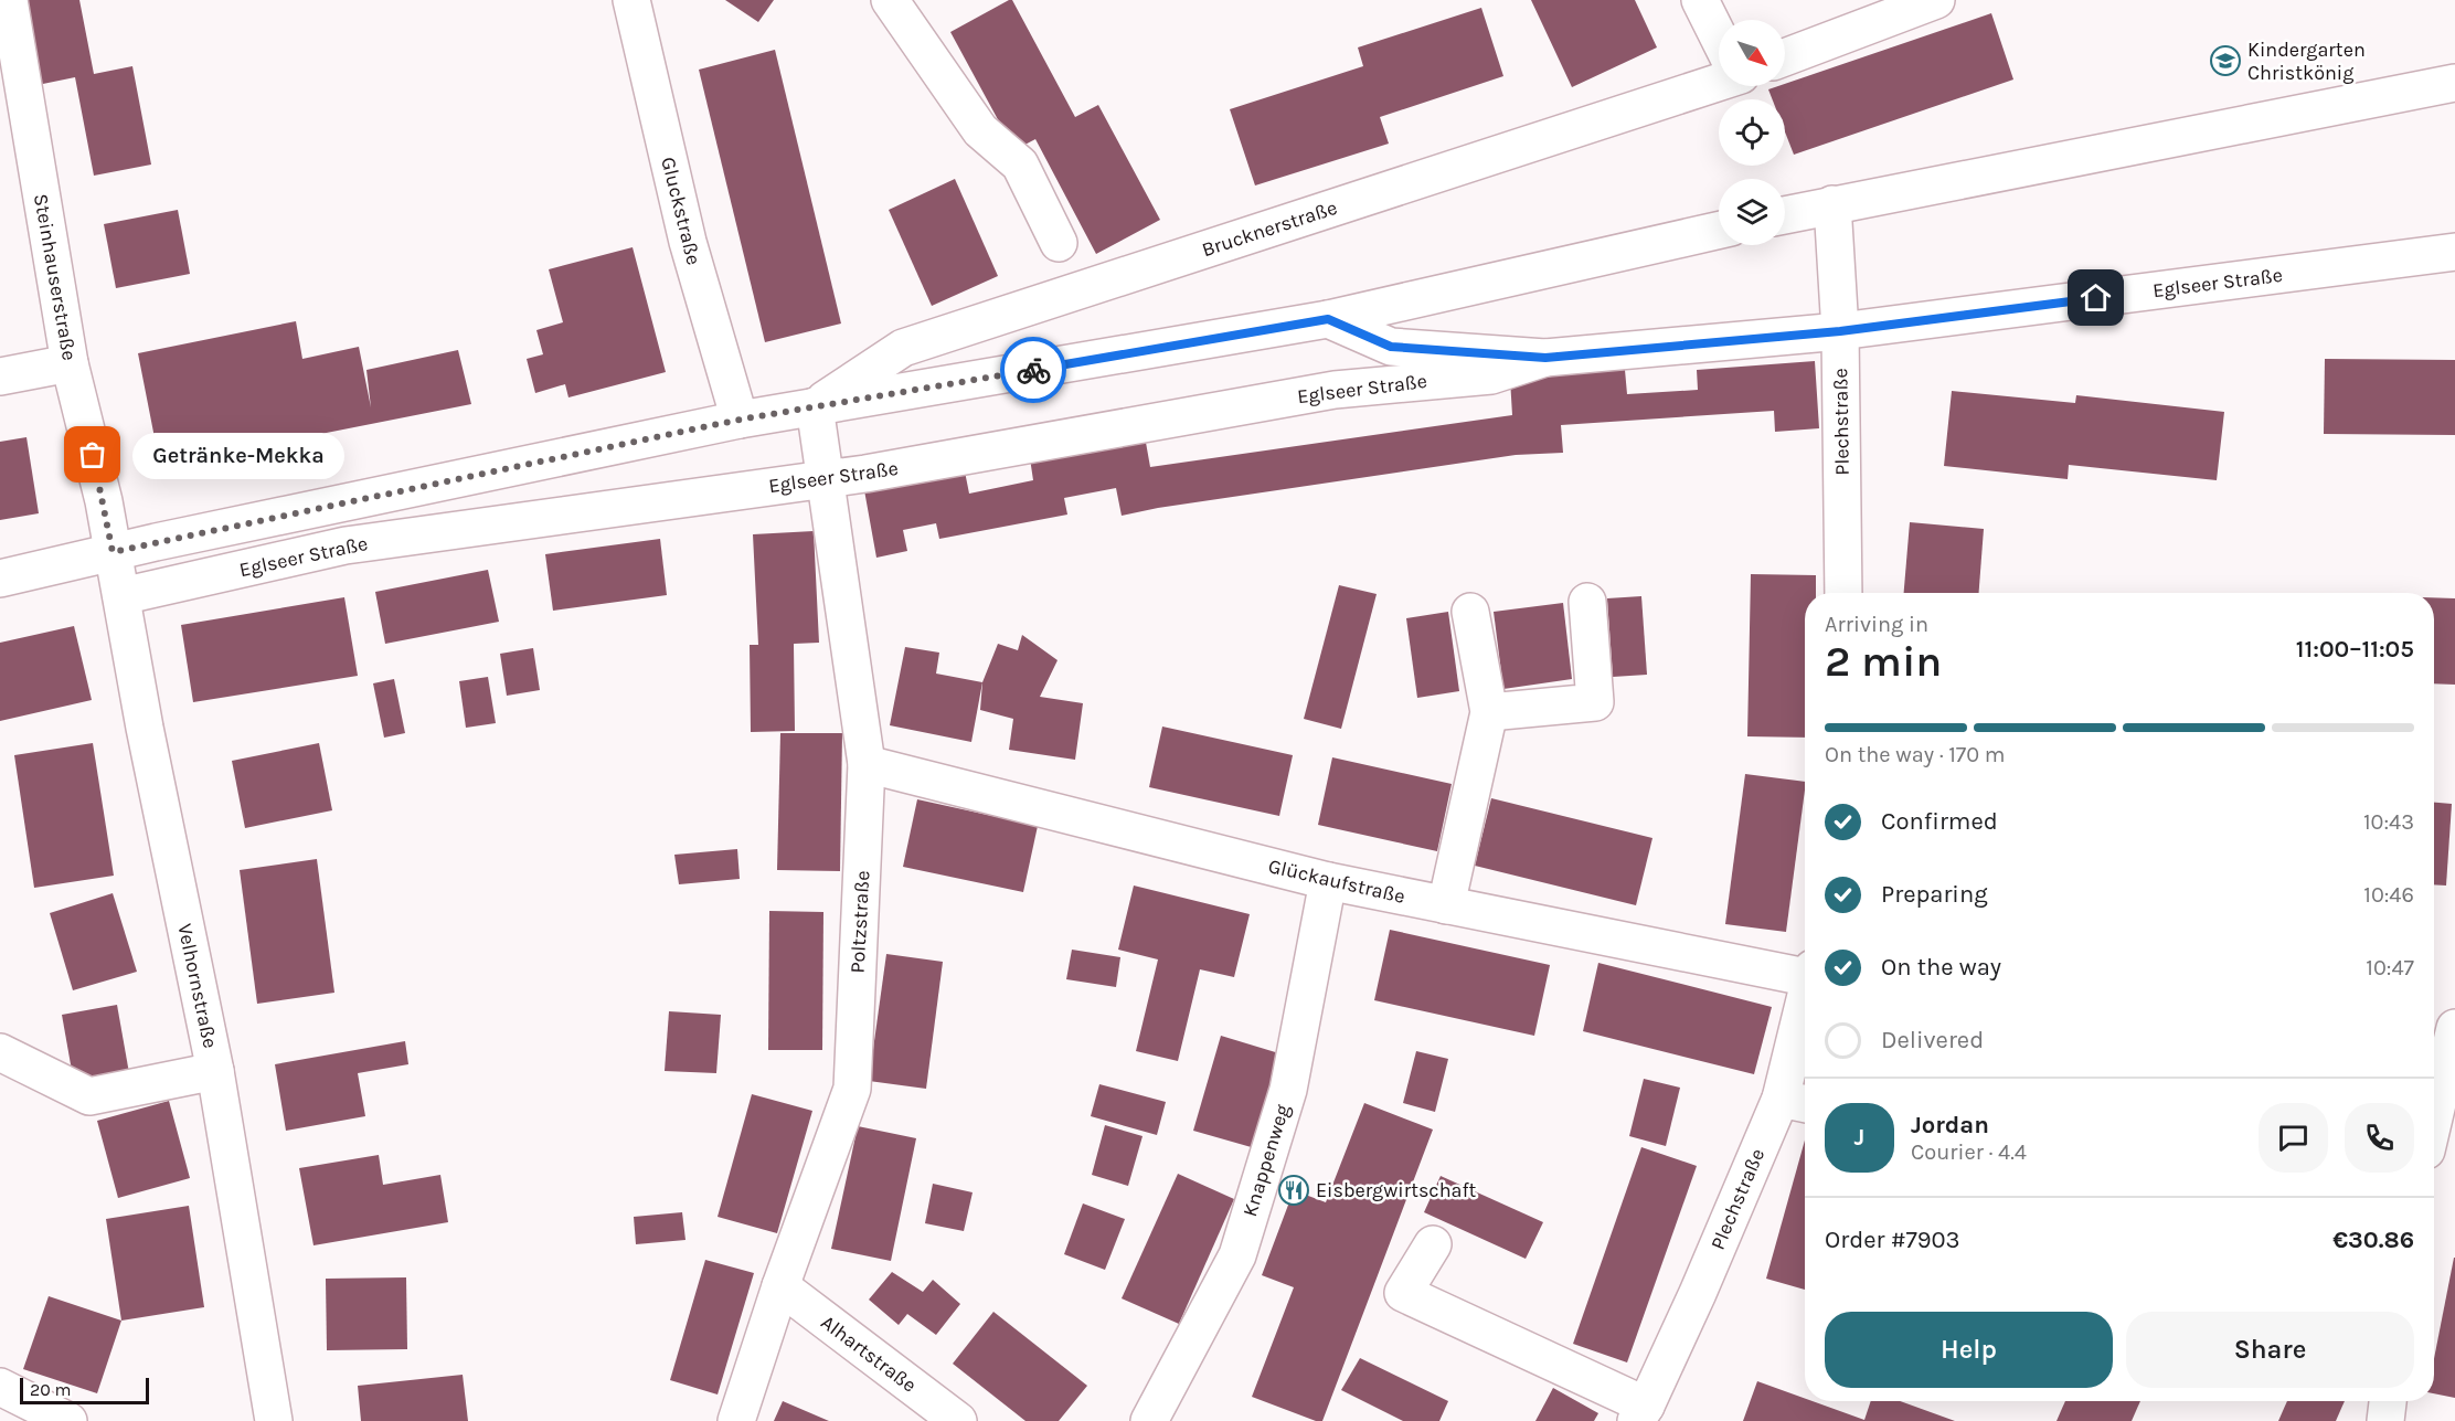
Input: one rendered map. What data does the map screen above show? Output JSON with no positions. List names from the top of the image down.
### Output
{
  "streets": {
    "street": [
      "Gluckstraße",
      "Brucknerstraße",
      "Steinhauserstraße",
      "Eglseer Straße",
      "Plechstraße",
      "Glückaufstraße",
      "Poltzstraße",
      "Velhornstraße",
      "Knappenweg",
      "Alhartstraße"
    ]
  },
  "crossings": [
    ["Brucknerstraße", "Poltzstraße"],
    ["Steinhauserstraße", "Velhornstraße"],
    ["Eglseer Straße", "Plechstraße"],
    ["Eglseer Straße", "Poltzstraße"],
    ["Eglseer Straße", "Velhornstraße"],
    ["Glückaufstraße", "Poltzstraße"],
    ["Glückaufstraße", "Knappenweg"],
    ["Poltzstraße", "Alhartstraße"]
  ],
  "places": {
    "school or university": ["Kindergarten Christkönig"],
    "other": ["Getränke-Mekka"],
    "restaurant": ["Eisbergwirtschaft"]
  },
  "scale_bar": "20 m",
  "north": "bottom right",
  "page": {
    "bubble": "Getränke-Mekka",
    "heading": ["2 min", "Arriving in", "11:00–11:05"],
    "panel": [
      "Jordan",
      "Courier · 4.4",
      "Order #7903",
      "€30.86"
    ],
    "bar": "On the way · 170 m",
    "list": [
      ["Confirmed", "10:43"],
      ["Preparing", "10:46"],
      ["On the way", "10:47"],
      "Delivered"
    ],
    "round": "J",
    "buttons": ["Help", "Share"],
    "scale": "20 m"
  }
}
